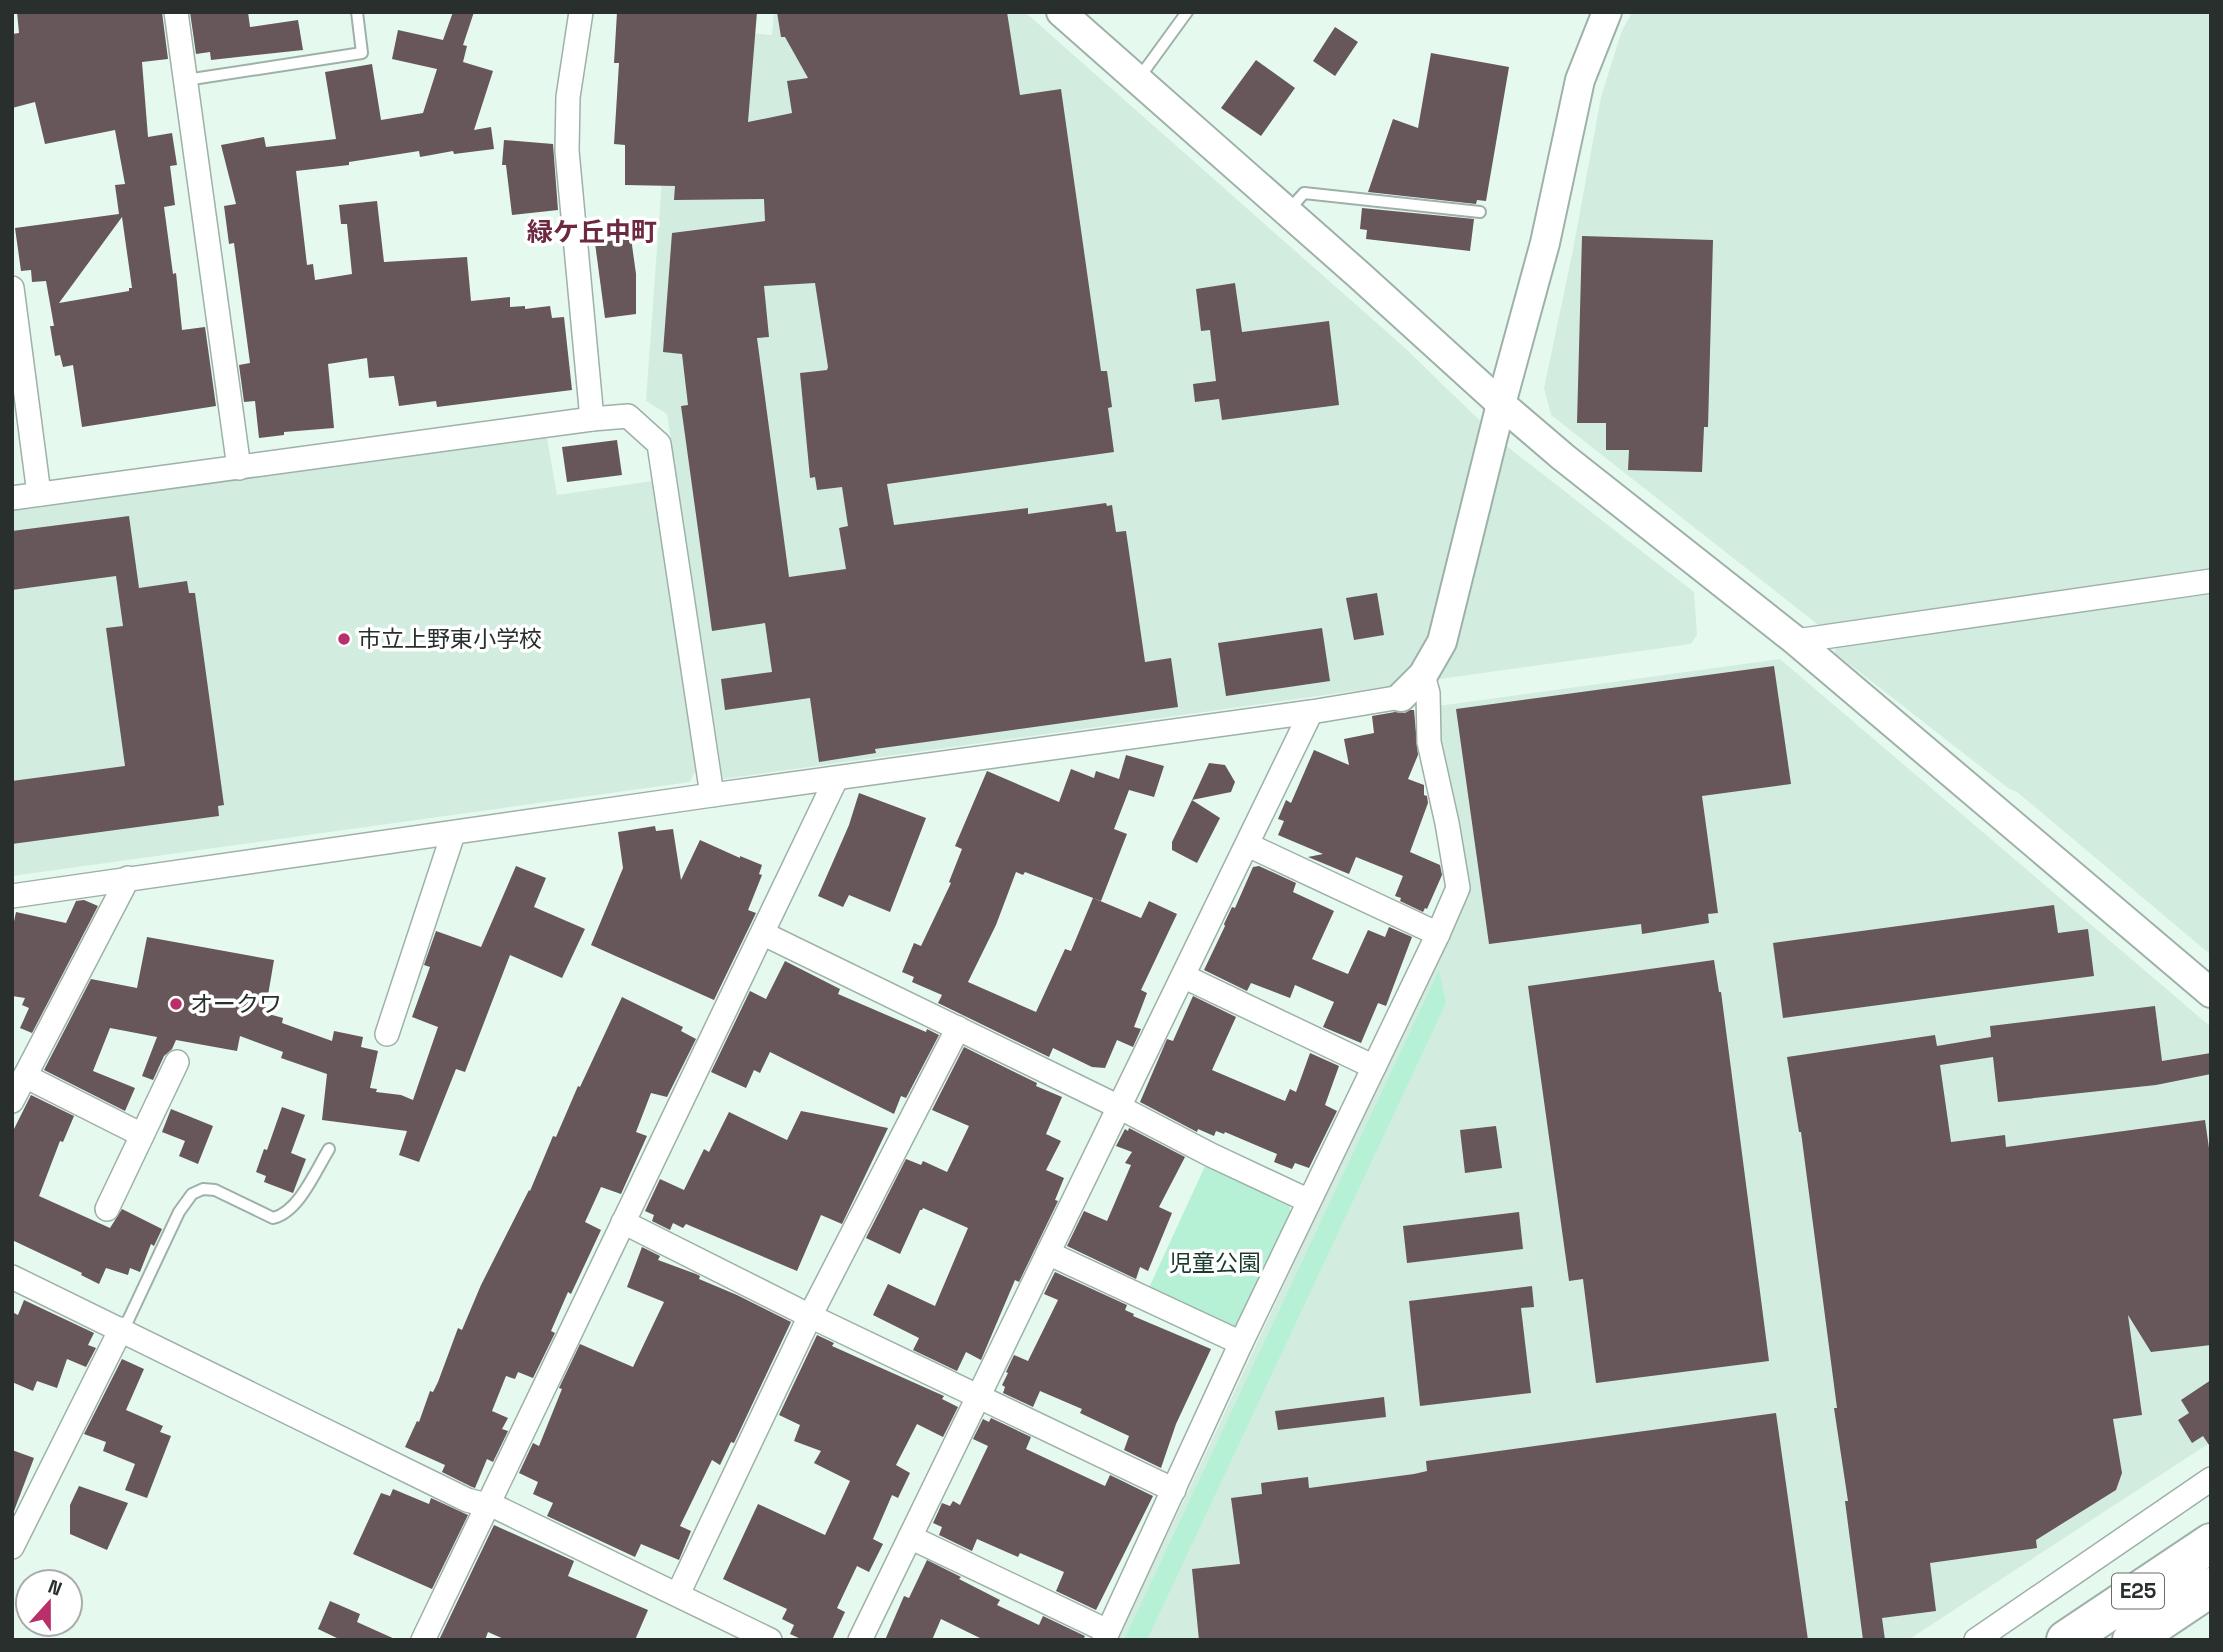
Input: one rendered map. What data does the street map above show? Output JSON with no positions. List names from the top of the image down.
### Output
{
  "streets": {
    "highway": ["E25"]
  },
  "districts": ["緑ケ丘中町"],
  "parks": ["児童公園"],
  "places": ["市立上野東小学校", "オークワ"],
  "north": "top"
}
